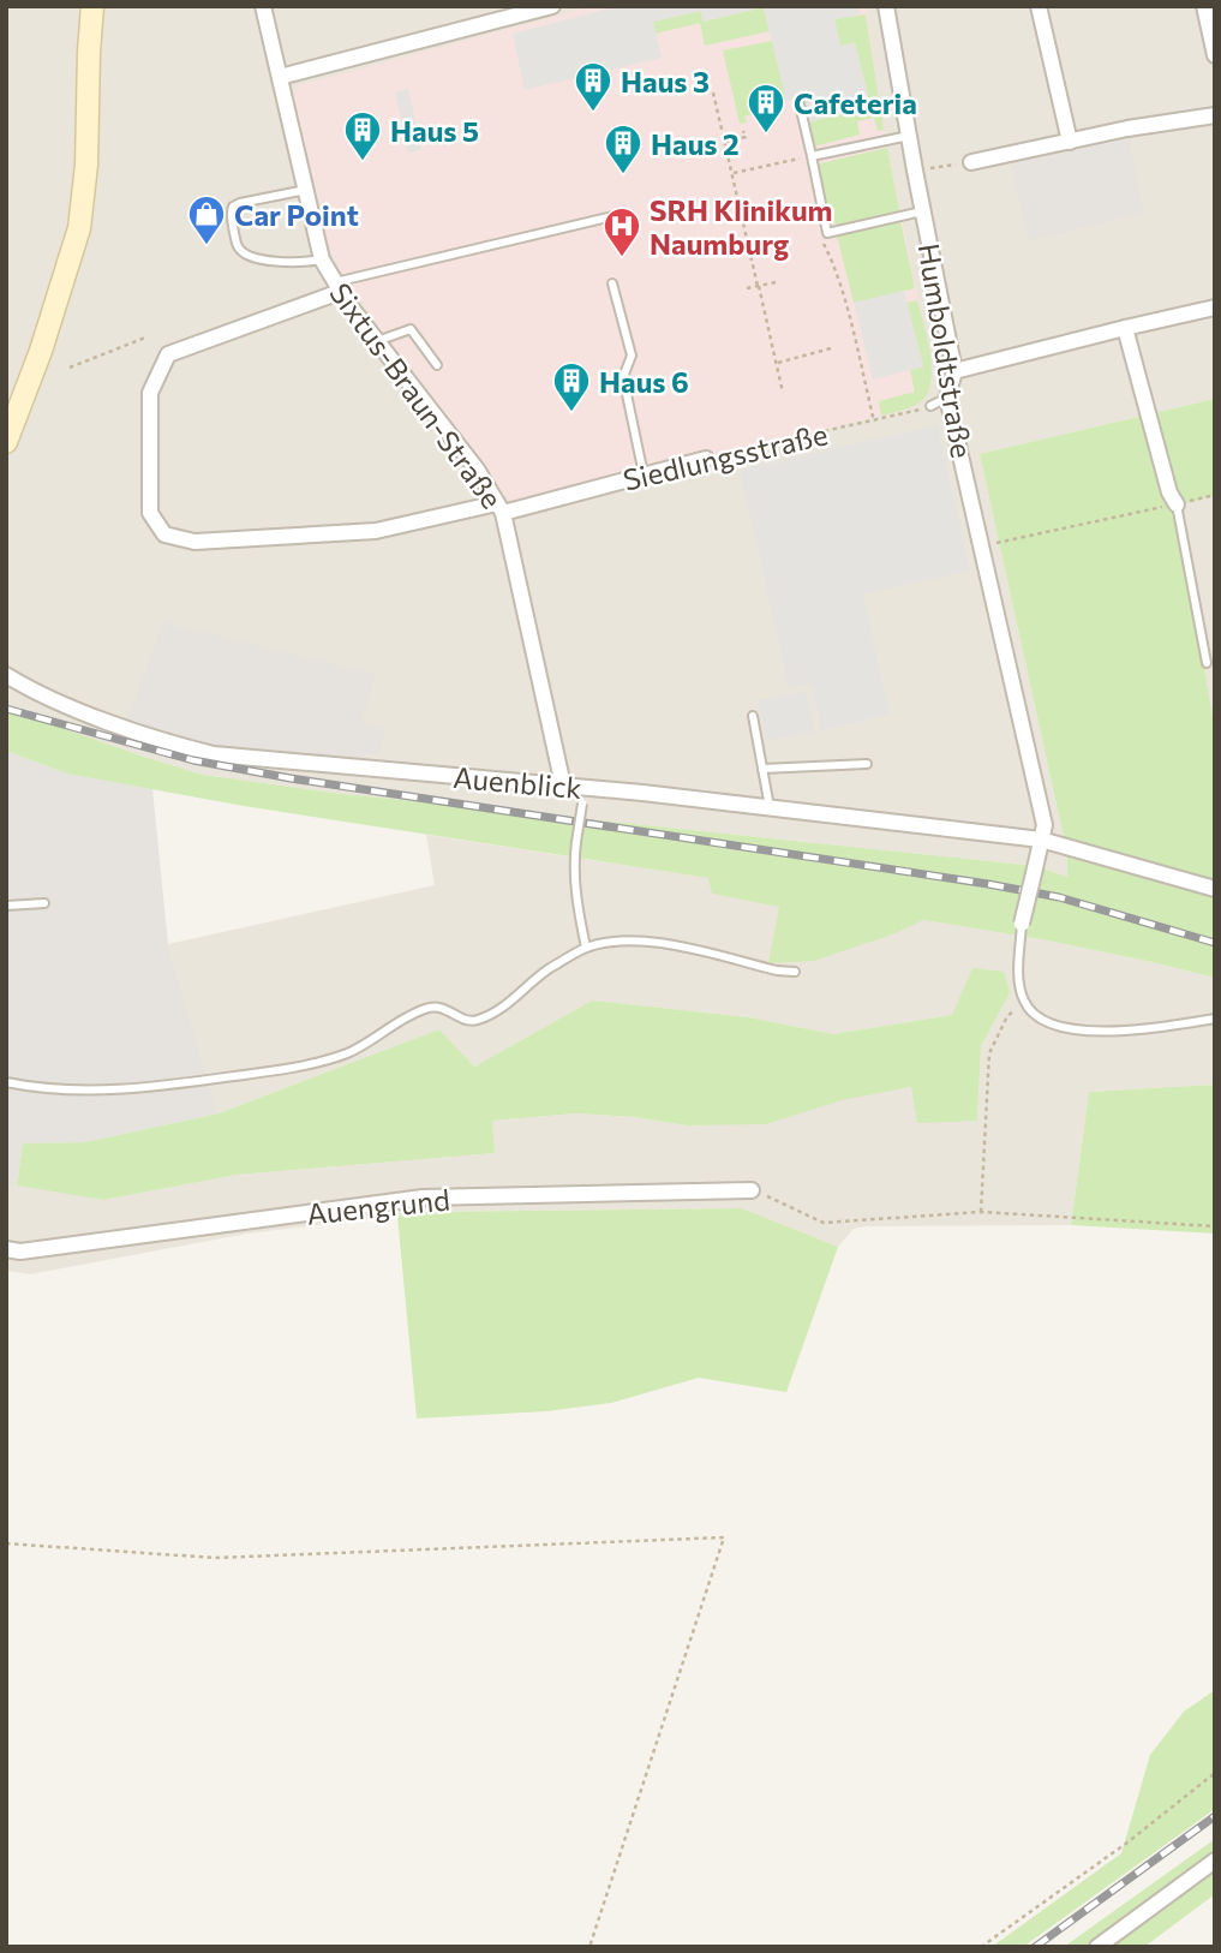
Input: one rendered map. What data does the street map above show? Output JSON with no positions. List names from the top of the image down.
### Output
{
  "streets": {
    "street": [
      "Humboldtstraße",
      "Sixtus-Braun-Straße",
      "Siedlungsstraße",
      "Auenblick",
      "Auengrund"
    ]
  },
  "crossings": [
    ["Humboldtstraße", "Auenblick"],
    ["Sixtus-Braun-Straße", "Siedlungsstraße"],
    ["Sixtus-Braun-Straße", "Auenblick"]
  ],
  "places": {
    "building": [
      "Haus 3",
      "Cafeteria",
      "Haus 5",
      "Haus 2",
      "Haus 6"
    ],
    "shop": ["Car Point"],
    "hospital": ["SRH Klinikum Naumburg"]
  }
}
